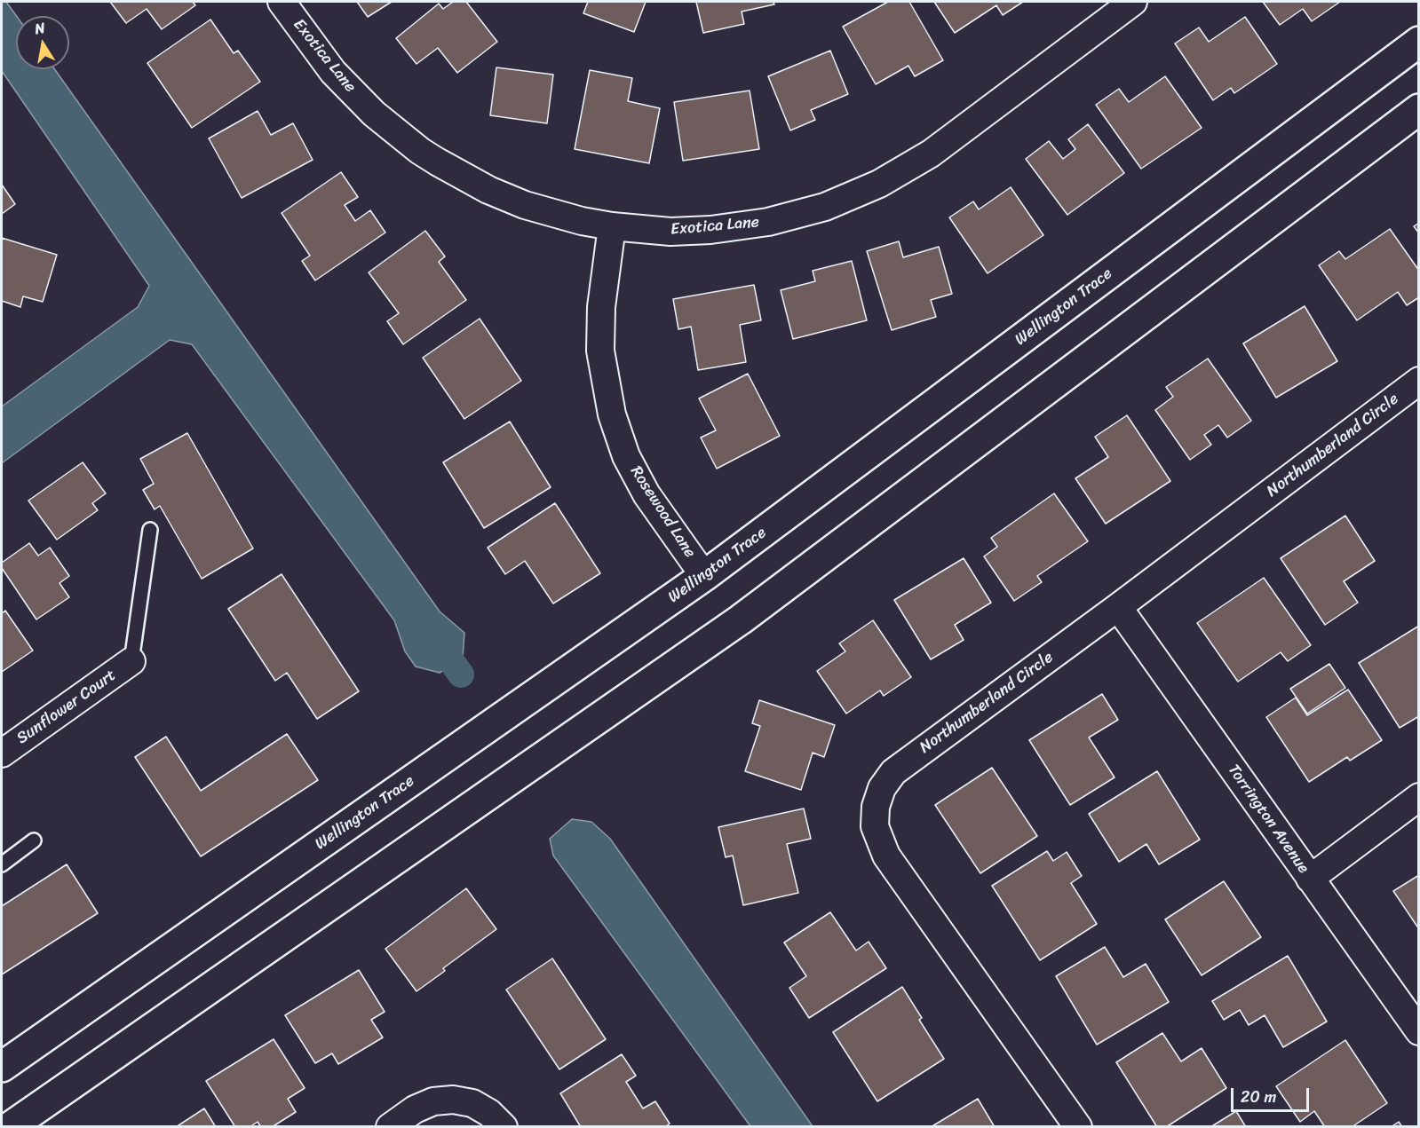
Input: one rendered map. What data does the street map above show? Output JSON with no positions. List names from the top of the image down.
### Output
{
  "streets": {
    "street": [
      "Exotica Lane",
      "Wellington Trace",
      "Northumberland Circle",
      "Rosewood Lane",
      "Sunflower Court",
      "Torrington Avenue"
    ]
  },
  "crossings": [
    ["Exotica Lane", "Rosewood Lane"],
    ["Wellington Trace", "Rosewood Lane"],
    ["Northumberland Circle", "Torrington Avenue"]
  ],
  "scale_bar": "20 m",
  "north": "top"
}
